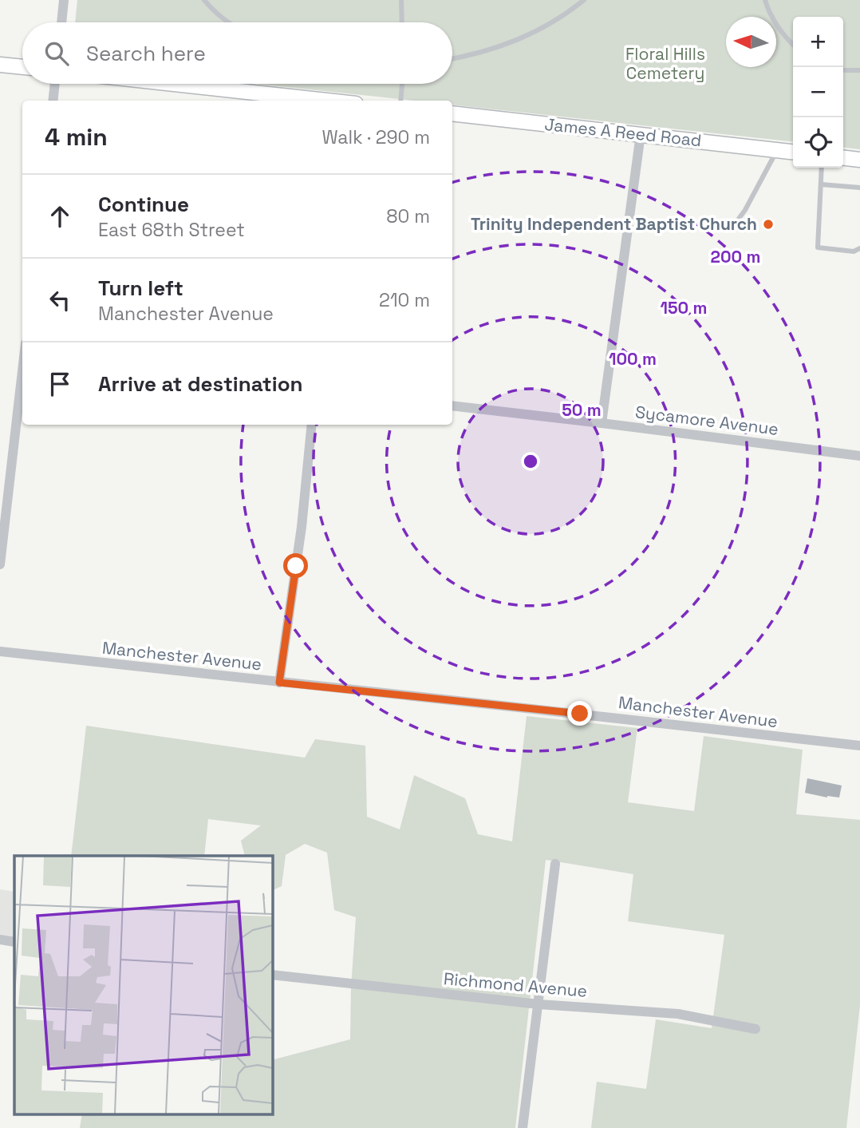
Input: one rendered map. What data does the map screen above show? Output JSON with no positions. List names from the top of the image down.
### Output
{
  "streets": {
    "street": [
      "James A Reed Road",
      "Sycamore Avenue",
      "Manchester Avenue",
      "Richmond Avenue"
    ]
  },
  "parks": ["Floral Hills Cemetery"],
  "places": ["Trinity Independent Baptist Church"],
  "north": "left",
  "page": {
    "map_buttons": ["+", "−"],
    "search": "Search here",
    "heading": ["4 min", "Walk · 290 m"],
    "list": [
      ["Continue", "East 68th Street", "80 m"],
      ["Turn left", "Manchester Avenue", "210 m"],
      "Arrive at destination"
    ]
  },
  "rings": [
    "200 m",
    "150 m",
    "100 m",
    "50 m"
  ]
}
